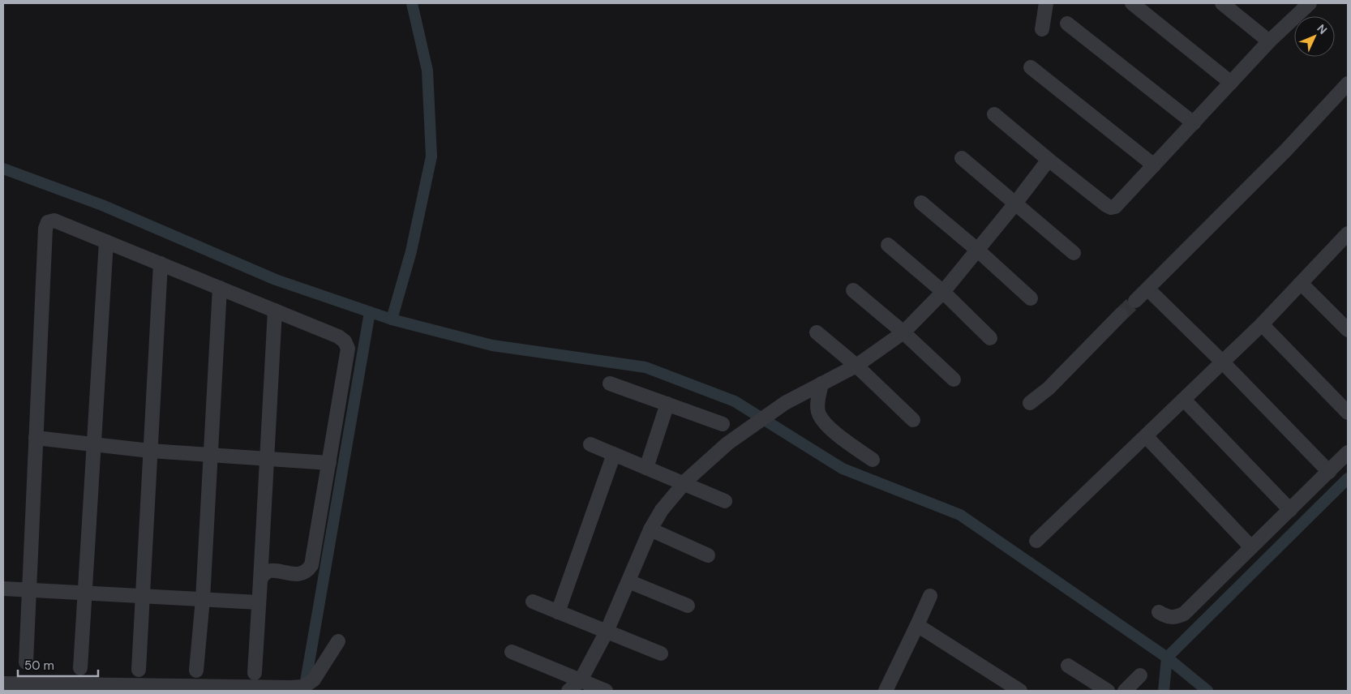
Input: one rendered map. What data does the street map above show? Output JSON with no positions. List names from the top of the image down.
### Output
{
  "scale_bar": "50 m",
  "north": "top right"
}
